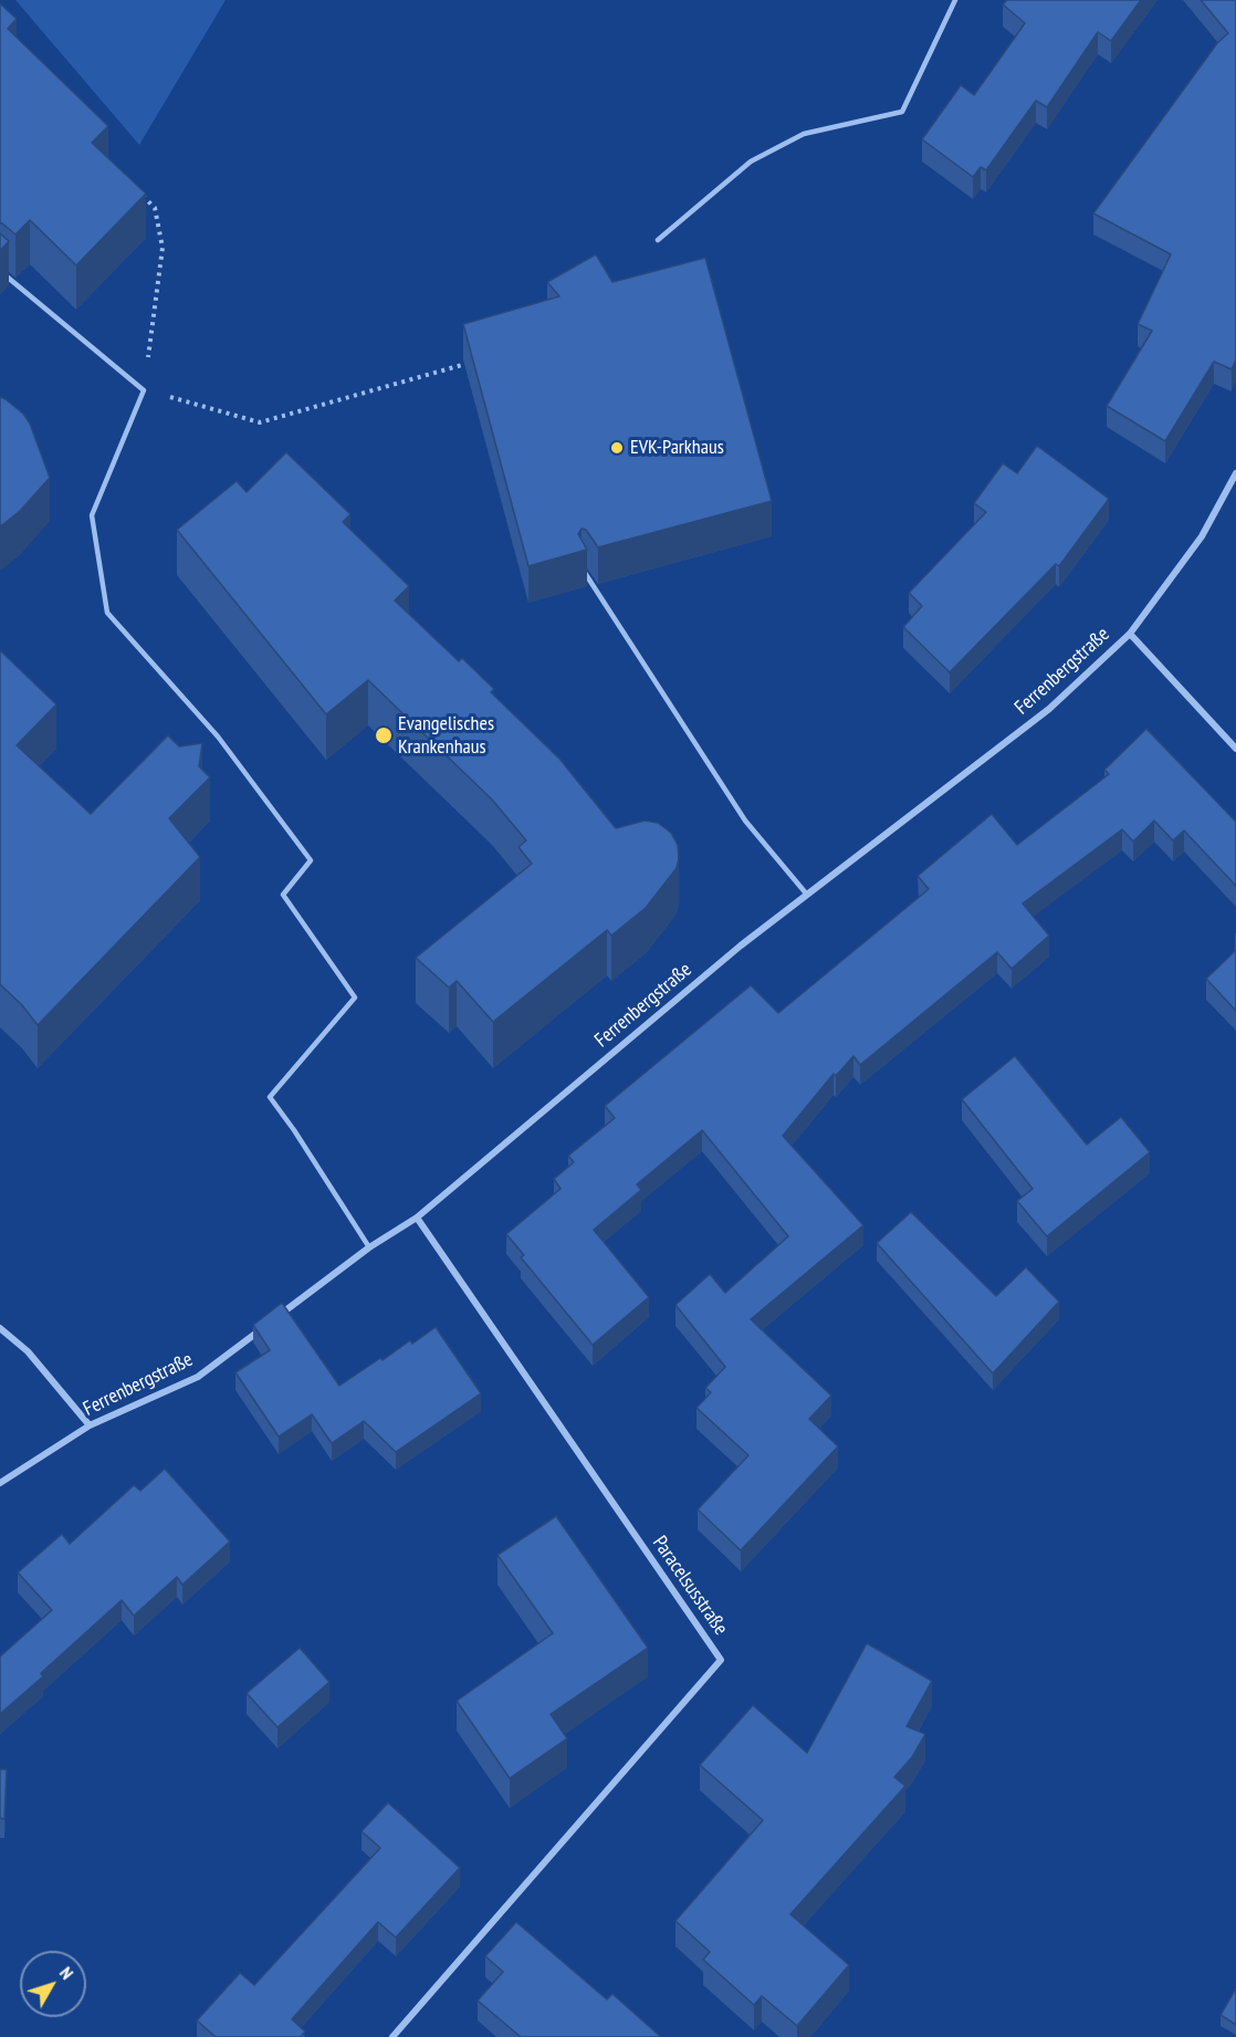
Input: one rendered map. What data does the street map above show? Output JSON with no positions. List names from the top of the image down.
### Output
{
  "streets": {
    "street": ["Ferrenbergstraße", "Paracelsusstraße"]
  },
  "crossings": [
    ["Ferrenbergstraße", "Paracelsusstraße"]
  ],
  "places": ["EVK-Parkhaus", "Evangelisches Krankenhaus"],
  "north": "top right"
}
